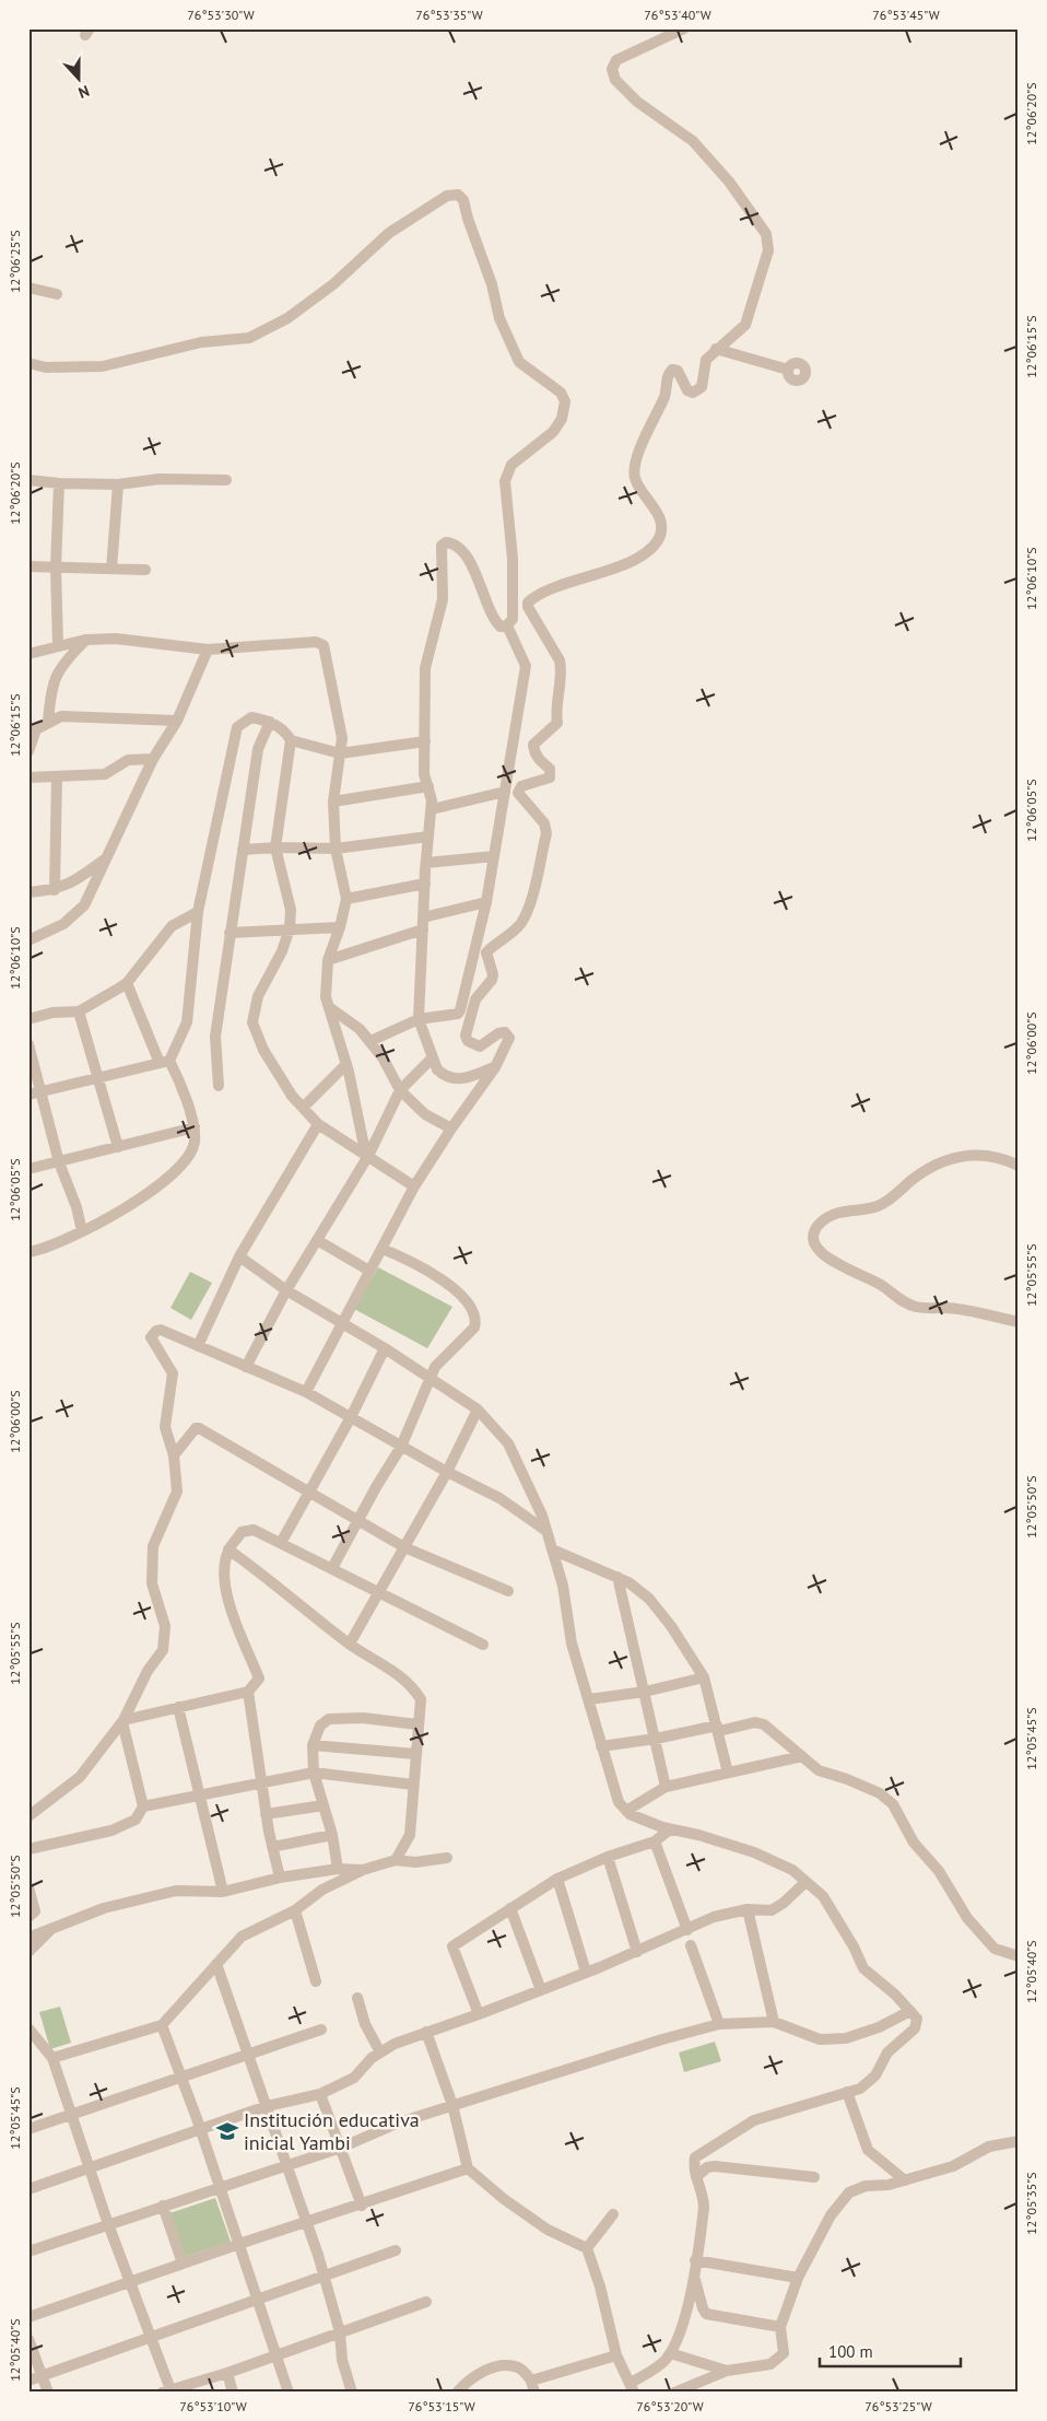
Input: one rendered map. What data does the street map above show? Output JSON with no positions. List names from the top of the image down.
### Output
{
  "places": {
    "school or university": ["Institución educativa inicial Yambi"]
  },
  "scale_bar": "100 m",
  "north": "bottom",
  "coordinates": [
    "76°53'30\"W",
    "76°53'35\"W",
    "76°53'40\"W",
    "76°53'45\"W",
    "12°06'20\"S",
    "12°06'25\"S",
    "12°06'15\"S",
    "12°06'10\"S",
    "12°06'05\"S",
    "12°06'00\"S",
    "12°05'55\"S",
    "12°05'50\"S",
    "12°05'45\"S",
    "12°05'40\"S",
    "12°05'35\"S",
    "76°53'10\"W",
    "76°53'15\"W",
    "76°53'20\"W",
    "76°53'25\"W"
  ]
}
